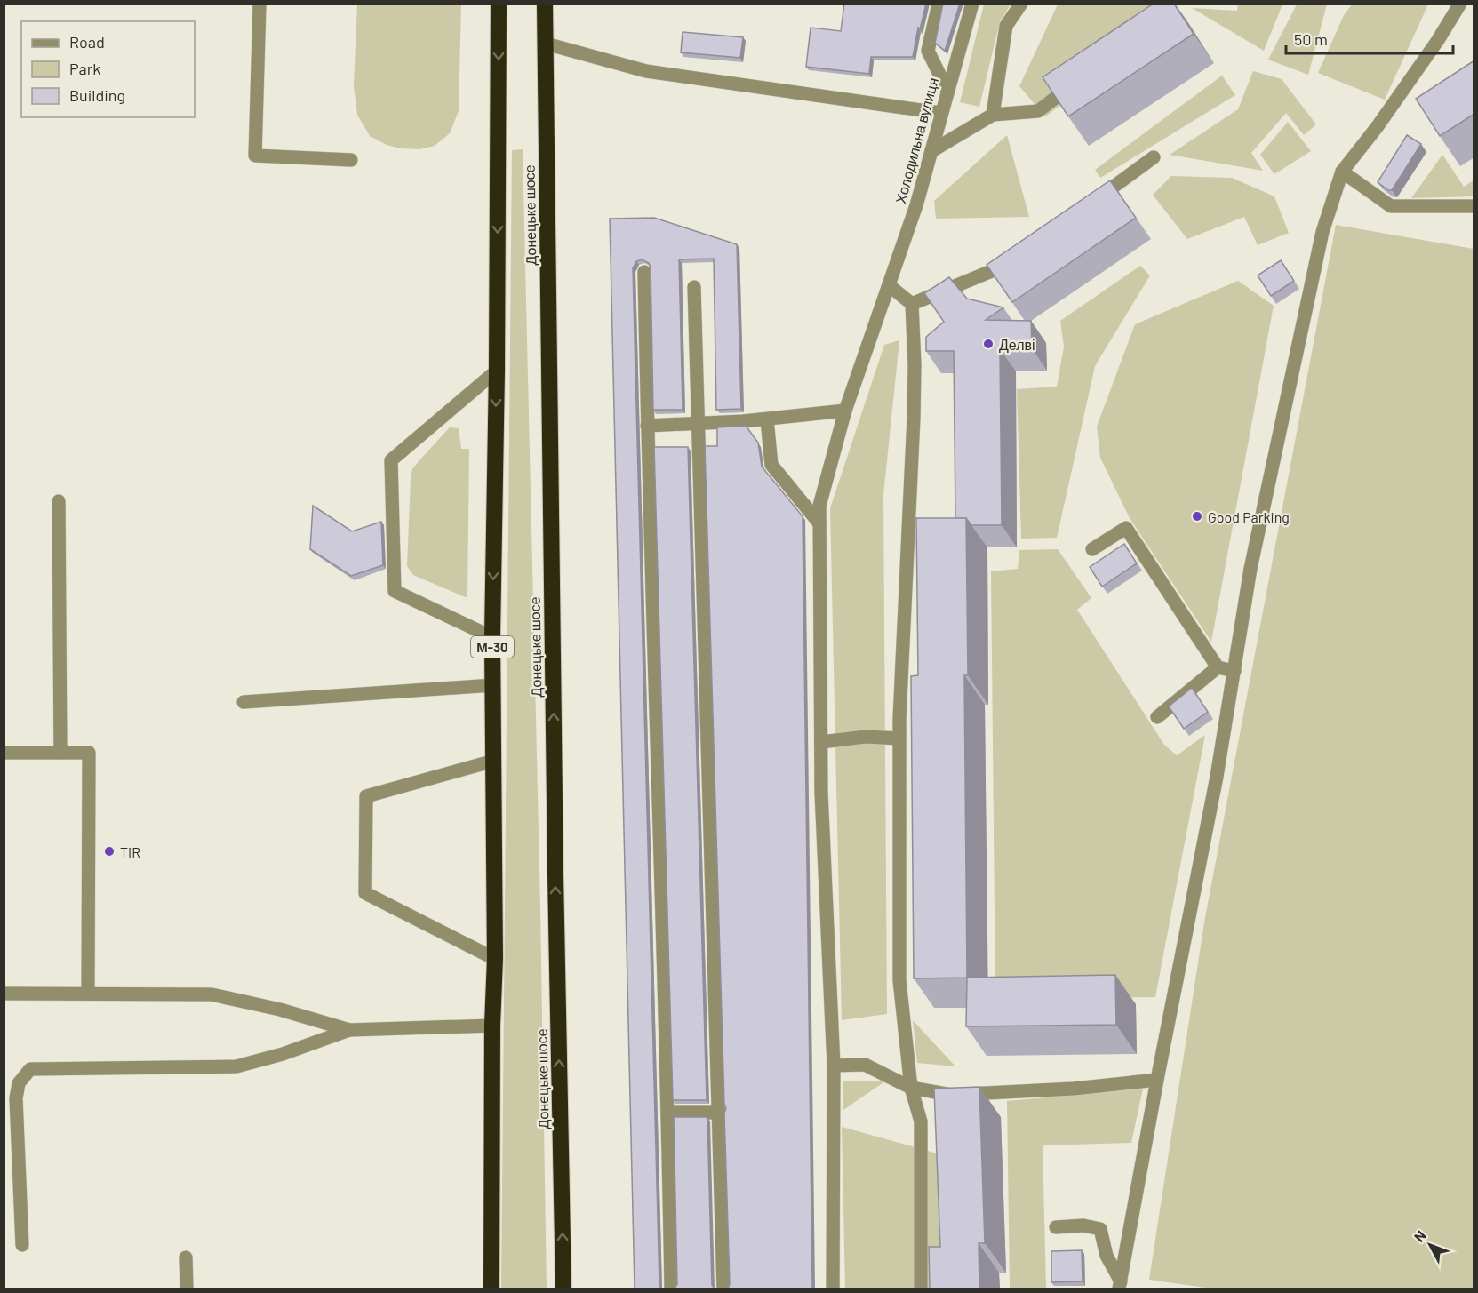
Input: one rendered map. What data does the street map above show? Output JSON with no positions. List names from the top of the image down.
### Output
{
  "streets": {
    "highway": ["Донецьке шосе", "М-30"],
    "street": ["Холодильна вулиця"]
  },
  "places": ["Делві", "Good Parking", "TIR"],
  "legend": ["Road", "Park", "Building"],
  "scale_bar": "50 m",
  "north": "top left"
}
